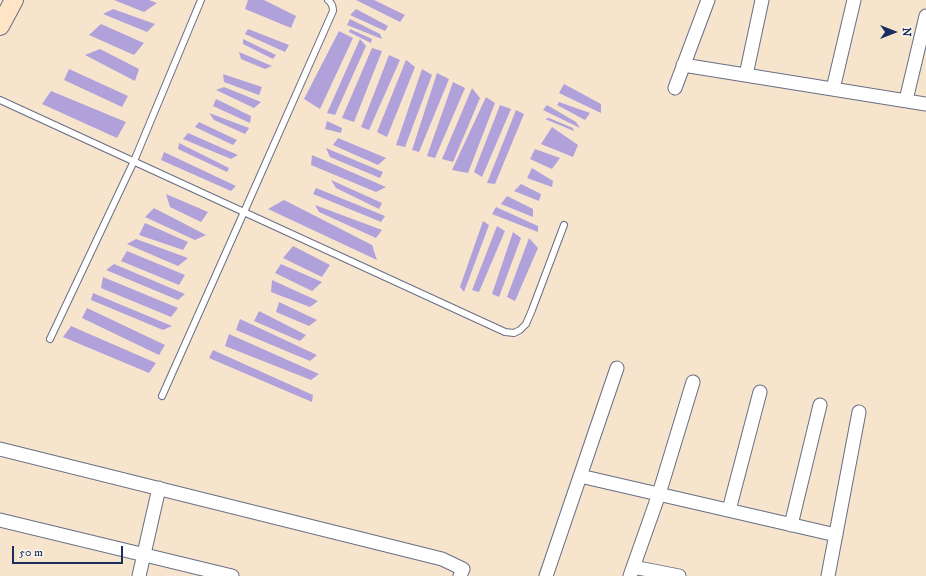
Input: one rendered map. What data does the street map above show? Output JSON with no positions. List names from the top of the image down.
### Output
{
  "scale_bar": "50 m",
  "north": "right"
}
